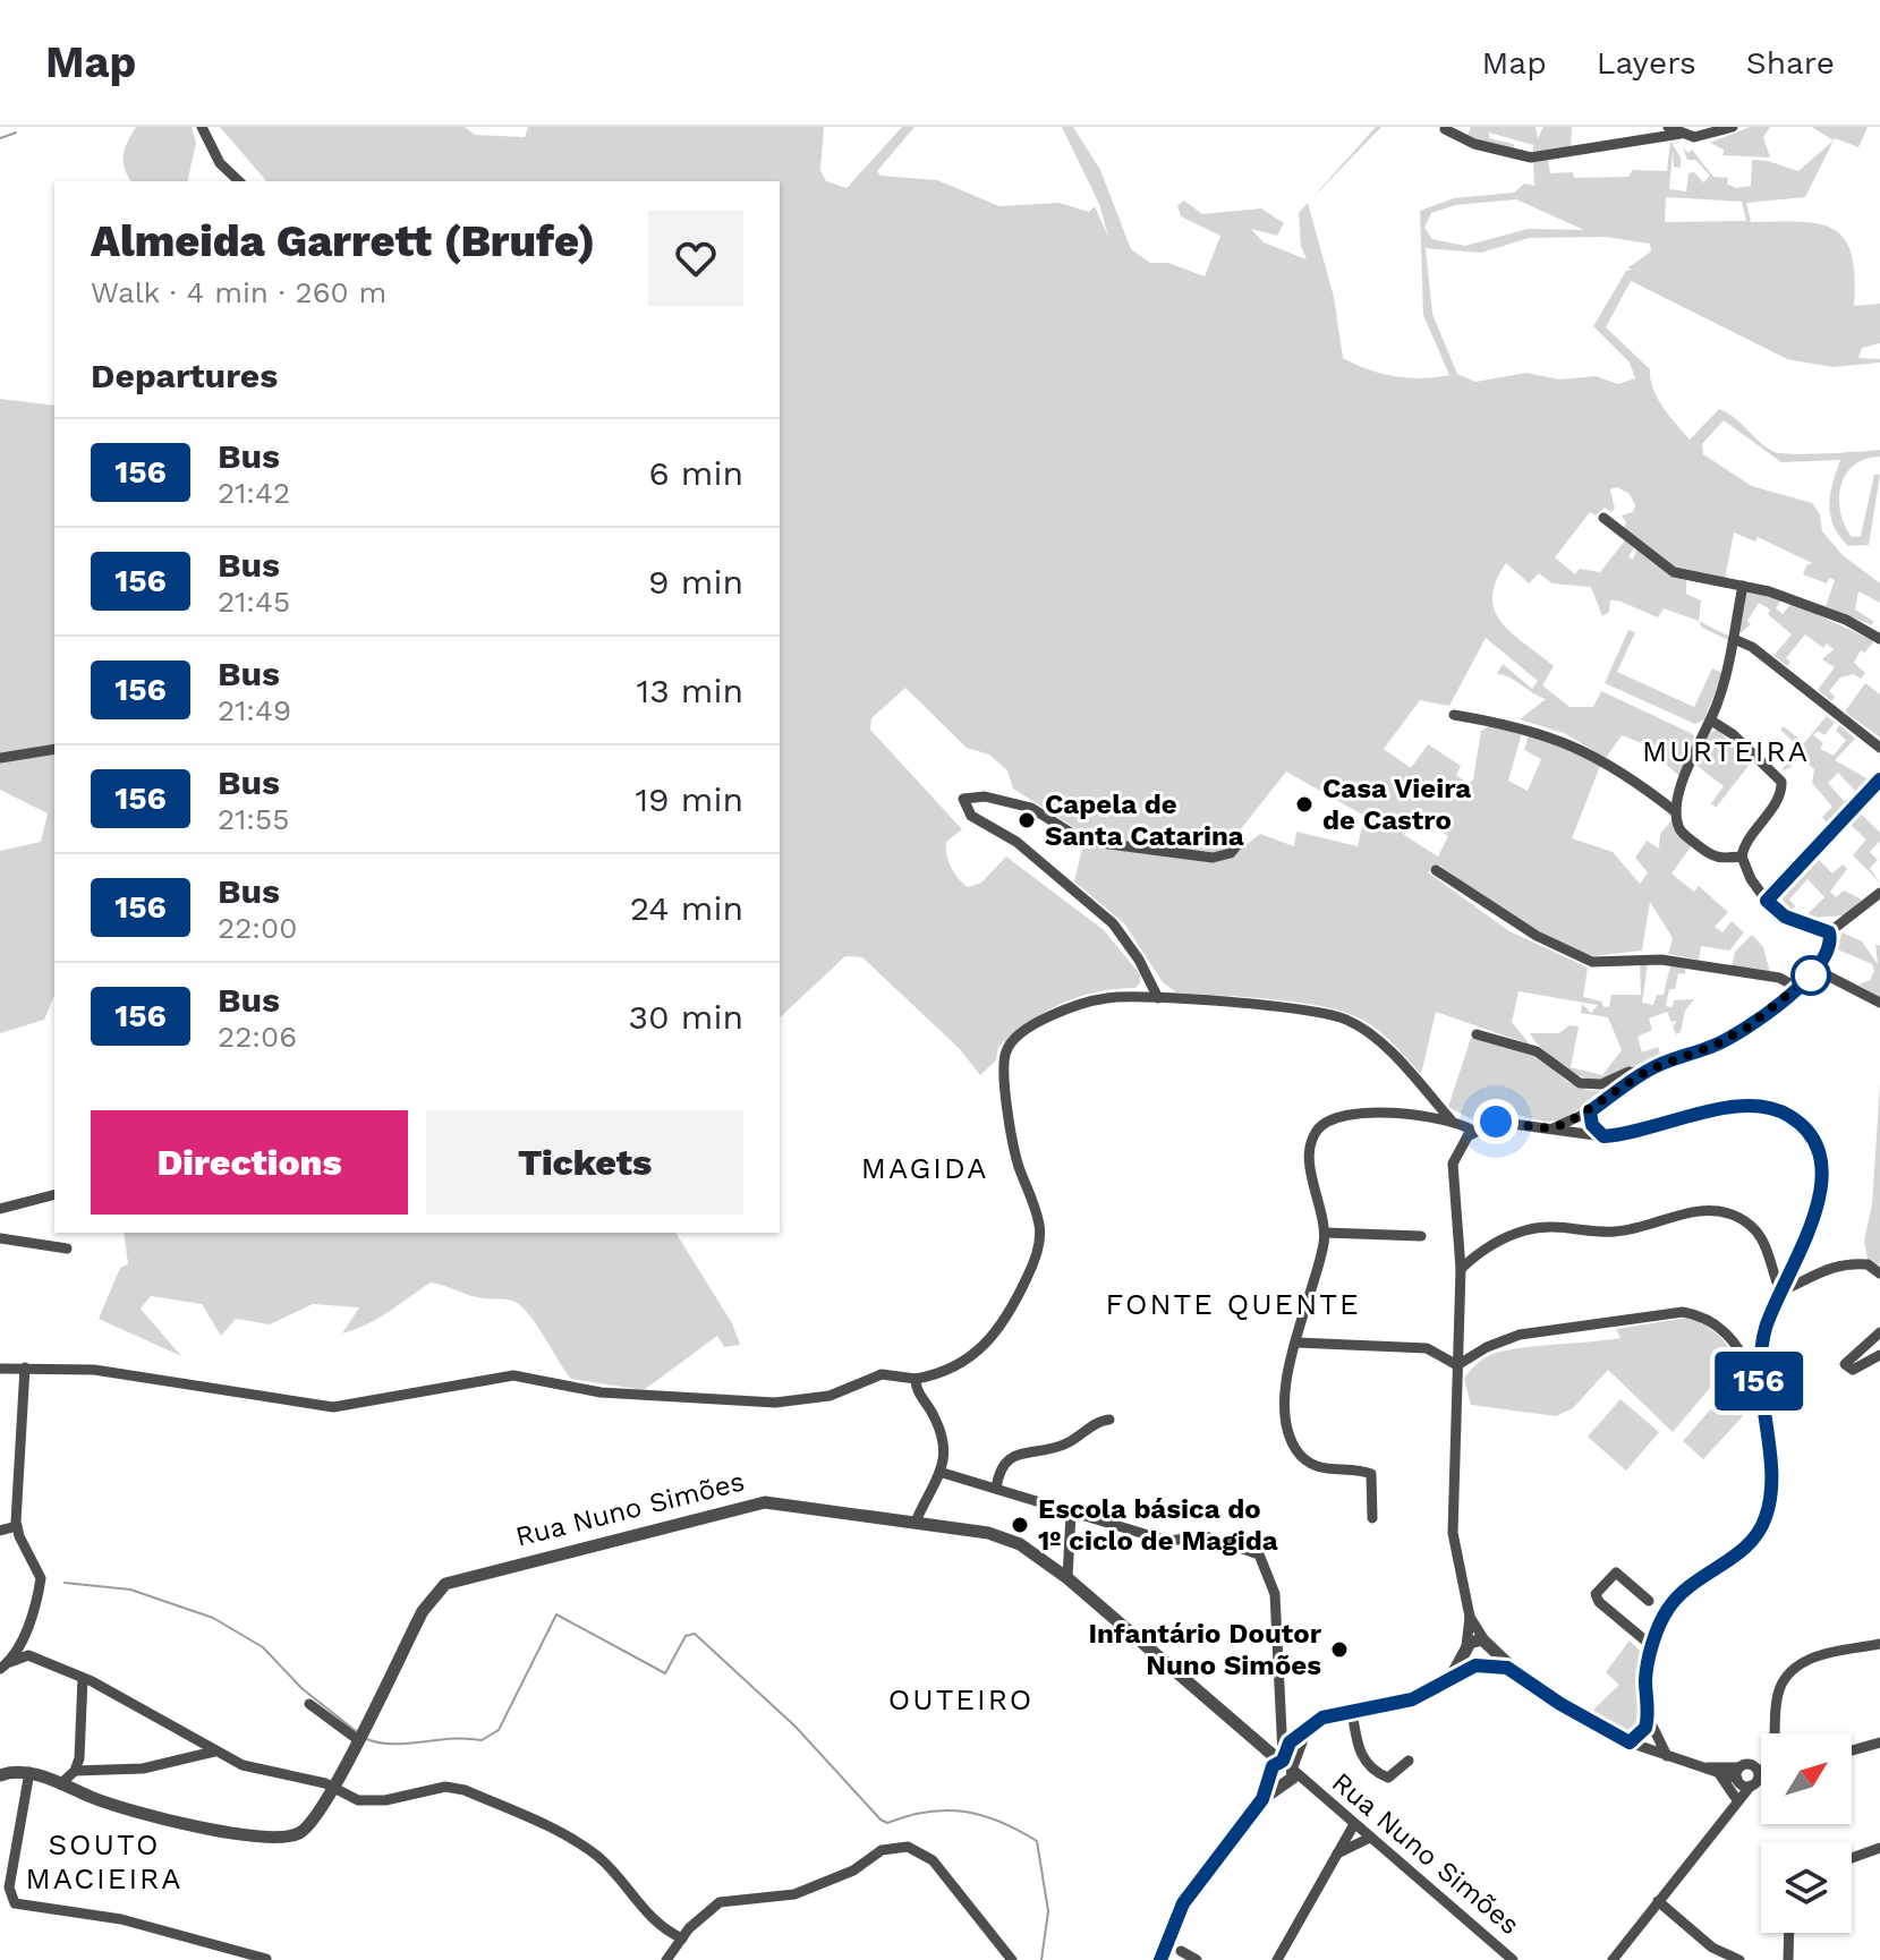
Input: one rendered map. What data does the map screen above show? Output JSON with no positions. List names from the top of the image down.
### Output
{
  "streets": {
    "street": ["Rua Nuno Simões"]
  },
  "districts": [
    "MURTEIRA",
    "MAGIDA",
    "FONTE QUENTE",
    "OUTEIRO",
    "SOUTO MACIEIRA"
  ],
  "places": [
    "Casa Vieira de Castro",
    "Capela de Santa Catarina",
    "Escola básica do 1º ciclo de Magida",
    "Infantário Doutor Nuno Simões"
  ],
  "lines": ["bus line 156"],
  "north": "top right",
  "page": {
    "header": "Map",
    "nav": ["Map", "Layers", "Share"],
    "on_map": "156",
    "heading": [
      ["Almeida Garrett (Brufe)", "Walk · 4 min · 260 m"],
      "Departures"
    ],
    "list": [
      {
        "mark": "156",
        "name": "Bus",
        "note": "21:42",
        "value": "6 min"
      },
      {
        "mark": "156",
        "name": "Bus",
        "note": "21:45",
        "value": "9 min"
      },
      {
        "mark": "156",
        "name": "Bus",
        "note": "21:49",
        "value": "13 min"
      },
      {
        "mark": "156",
        "name": "Bus",
        "note": "21:55",
        "value": "19 min"
      },
      {
        "mark": "156",
        "name": "Bus",
        "note": "22:00",
        "value": "24 min"
      },
      {
        "mark": "156",
        "name": "Bus",
        "note": "22:06",
        "value": "30 min"
      }
    ],
    "buttons": ["Directions", "Tickets"]
  }
}
